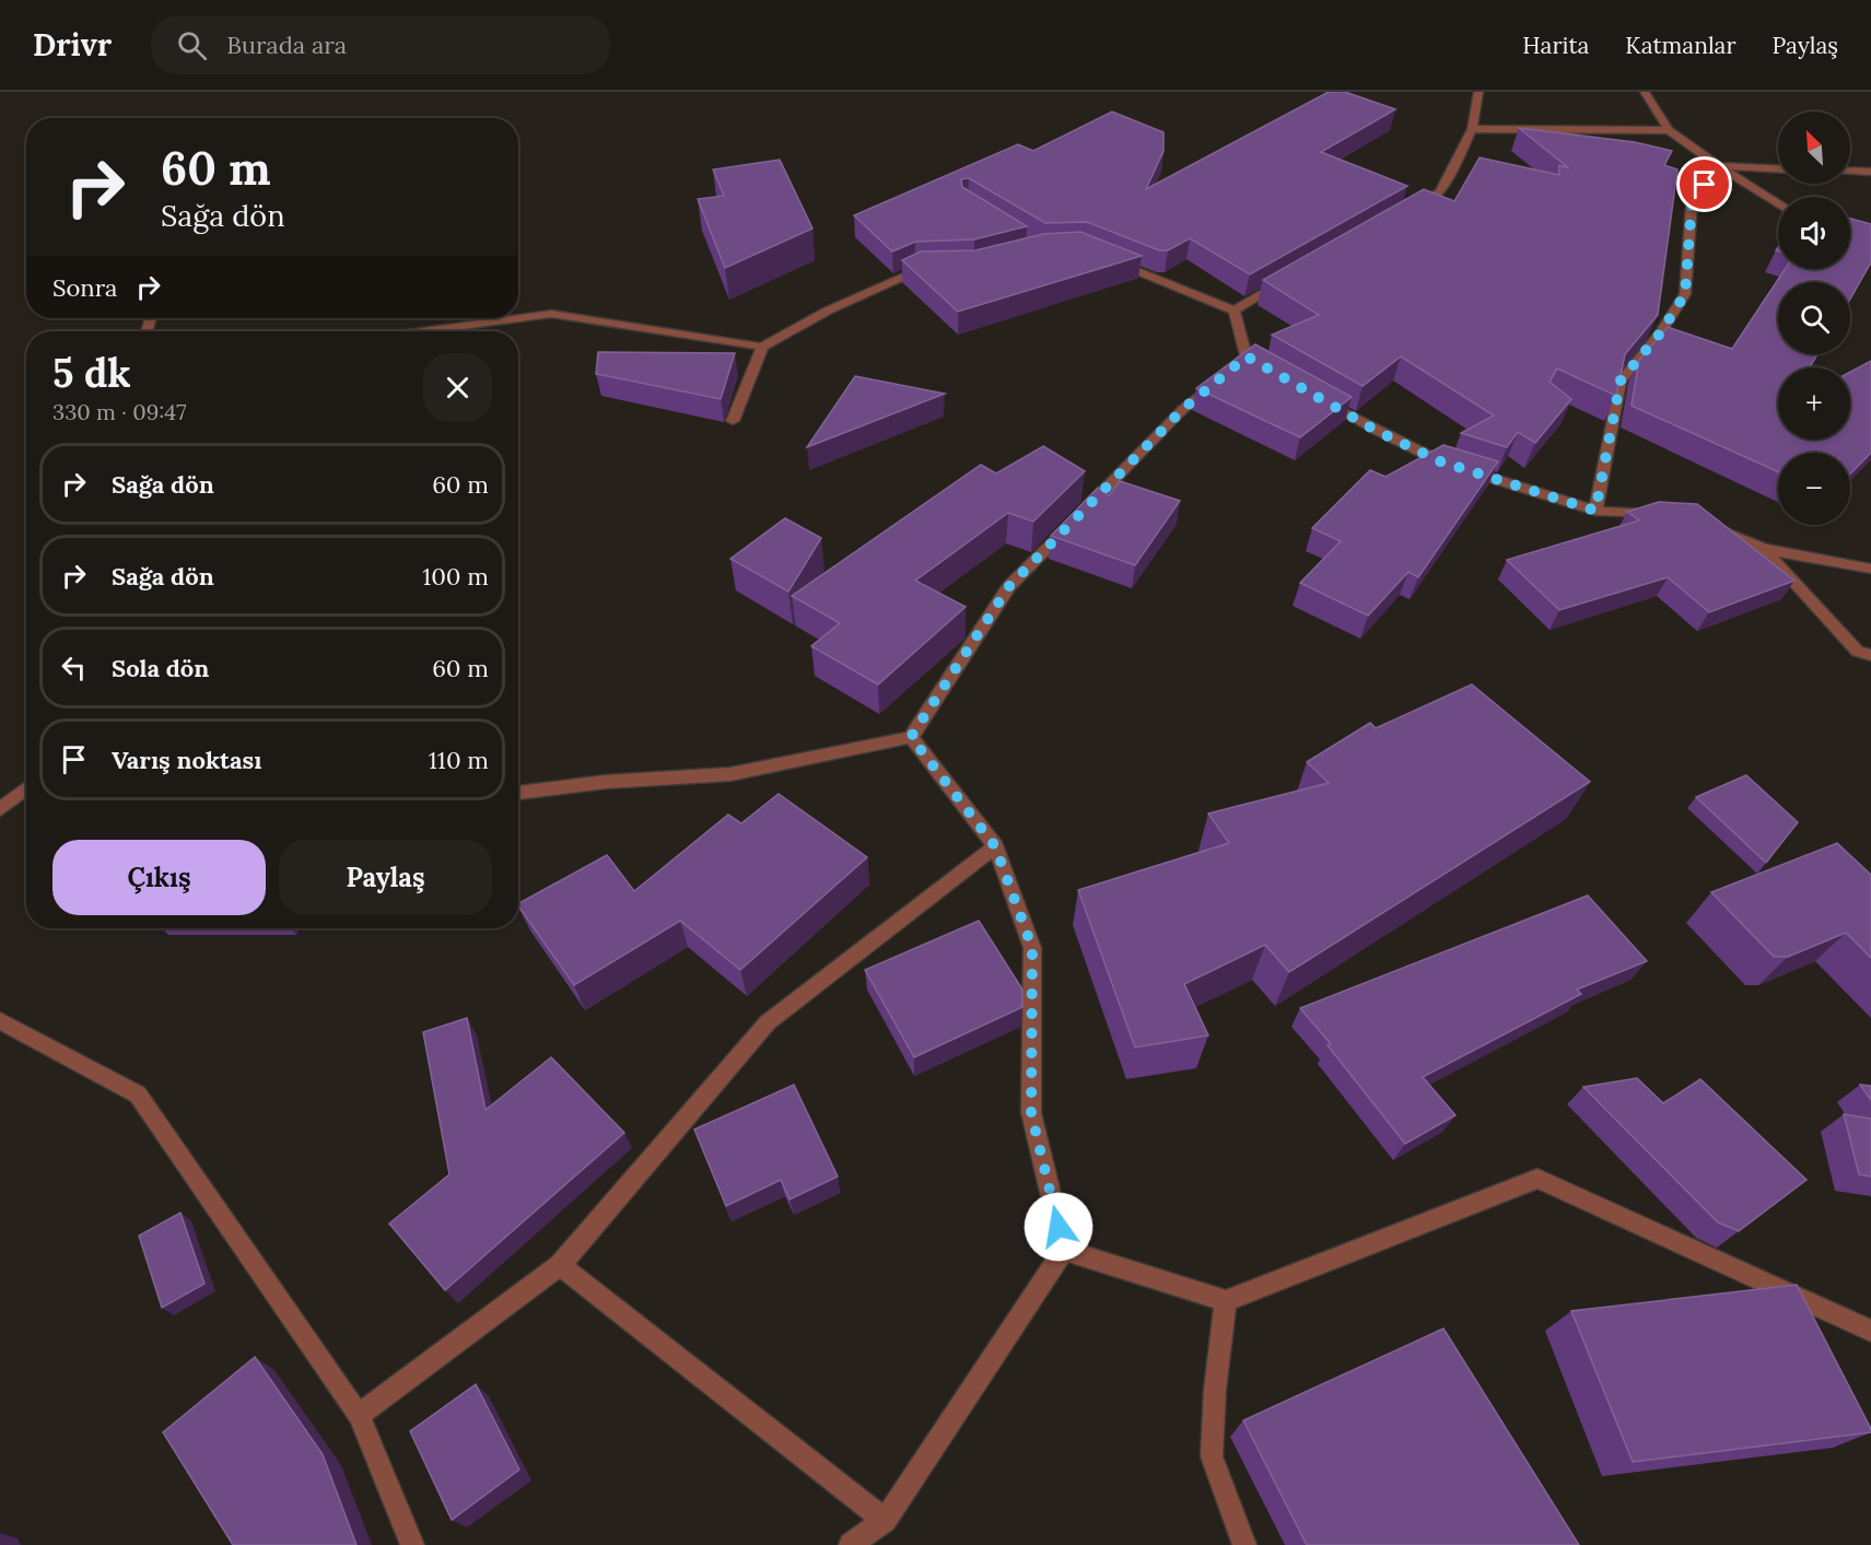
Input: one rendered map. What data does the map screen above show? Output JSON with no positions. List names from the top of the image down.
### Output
{
  "north": "top left",
  "page": {
    "header": "Drivr",
    "search": "Burada ara",
    "nav": ["Harita", "Katmanlar", "Paylaş"],
    "map_buttons": ["+", "−"],
    "turn": ["60 m", "Sağa dön"],
    "then": "Sonra",
    "heading": ["5 dk", "330 m · 09:47"],
    "list": [
      {
        "name": "Sağa dön",
        "value": "60 m"
      },
      {
        "name": "Sağa dön",
        "value": "100 m"
      },
      {
        "name": "Sola dön",
        "value": "60 m"
      },
      {
        "name": "Varış noktası",
        "value": "110 m"
      }
    ],
    "buttons": ["Çıkış", "Paylaş"]
  }
}
